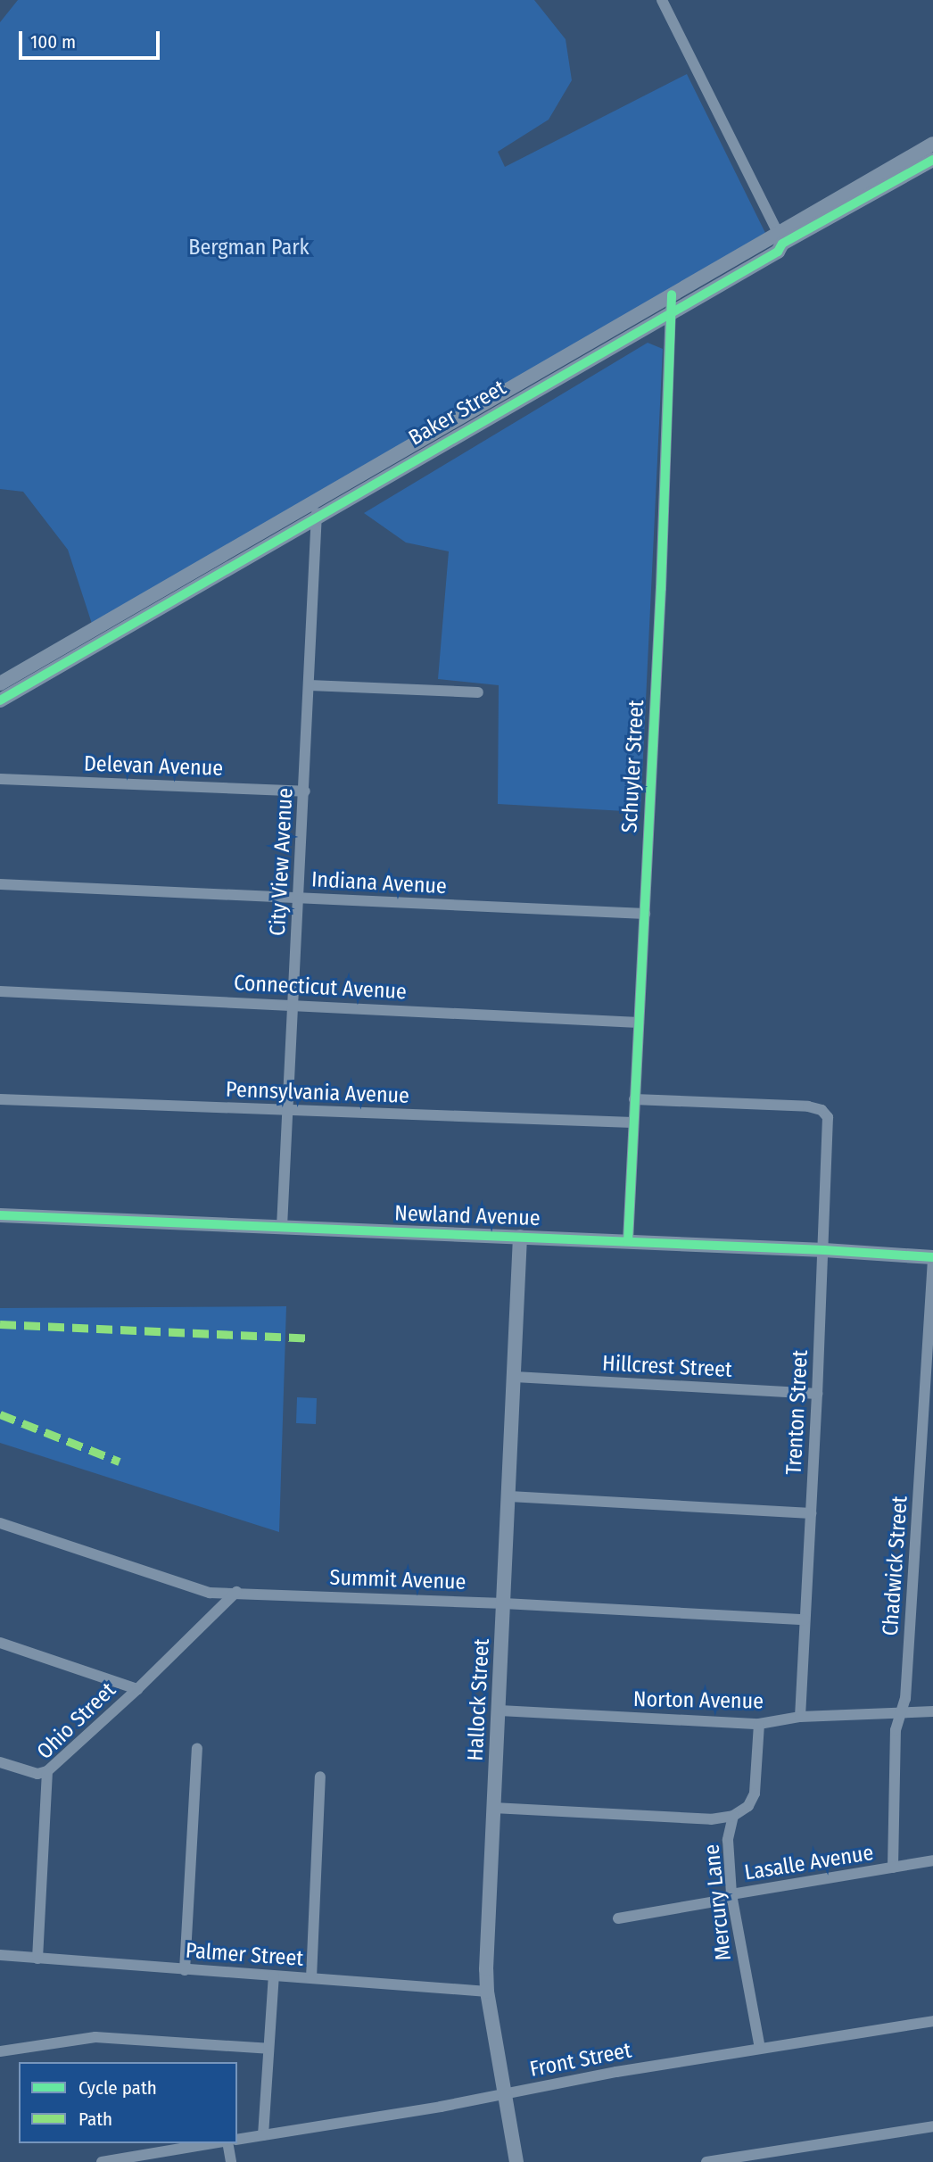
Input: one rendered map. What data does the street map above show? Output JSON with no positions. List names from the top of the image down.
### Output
{
  "streets": {
    "street": [
      "Baker Street",
      "Delevan Avenue",
      "Schuyler Street",
      "City View Avenue",
      "Indiana Avenue",
      "Connecticut Avenue",
      "Pennsylvania Avenue",
      "Newland Avenue",
      "Hillcrest Street",
      "Trenton Street",
      "Chadwick Street",
      "Summit Avenue",
      "Hallock Street",
      "Norton Avenue",
      "Ohio Street",
      "Lasalle Avenue",
      "Mercury Lane",
      "Palmer Street",
      "Front Street"
    ]
  },
  "crossings": [
    ["Baker Street", "Schuyler Street"],
    ["Baker Street", "City View Avenue"],
    ["Delevan Avenue", "City View Avenue"],
    ["Schuyler Street", "Indiana Avenue"],
    ["Schuyler Street", "Connecticut Avenue"],
    ["Schuyler Street", "Pennsylvania Avenue"],
    ["Schuyler Street", "Newland Avenue"],
    ["Schuyler Street", "Trenton Street"],
    ["City View Avenue", "Indiana Avenue"],
    ["City View Avenue", "Connecticut Avenue"],
    ["City View Avenue", "Pennsylvania Avenue"],
    ["City View Avenue", "Newland Avenue"],
    ["Newland Avenue", "Trenton Street"],
    ["Newland Avenue", "Hallock Street"],
    ["Hillcrest Street", "Trenton Street"],
    ["Hillcrest Street", "Hallock Street"],
    ["Trenton Street", "Summit Avenue"],
    ["Trenton Street", "Norton Avenue"],
    ["Chadwick Street", "Norton Avenue"],
    ["Chadwick Street", "Lasalle Avenue"],
    ["Summit Avenue", "Hallock Street"],
    ["Summit Avenue", "Ohio Street"],
    ["Hallock Street", "Norton Avenue"],
    ["Hallock Street", "Palmer Street"],
    ["Hallock Street", "Front Street"],
    ["Norton Avenue", "Mercury Lane"],
    ["Ohio Street", "Palmer Street"],
    ["Lasalle Avenue", "Mercury Lane"],
    ["Mercury Lane", "Front Street"]
  ],
  "parks": ["Bergman Park"],
  "legend": ["Cycle path", "Path"],
  "scale_bar": "100 m"
}
